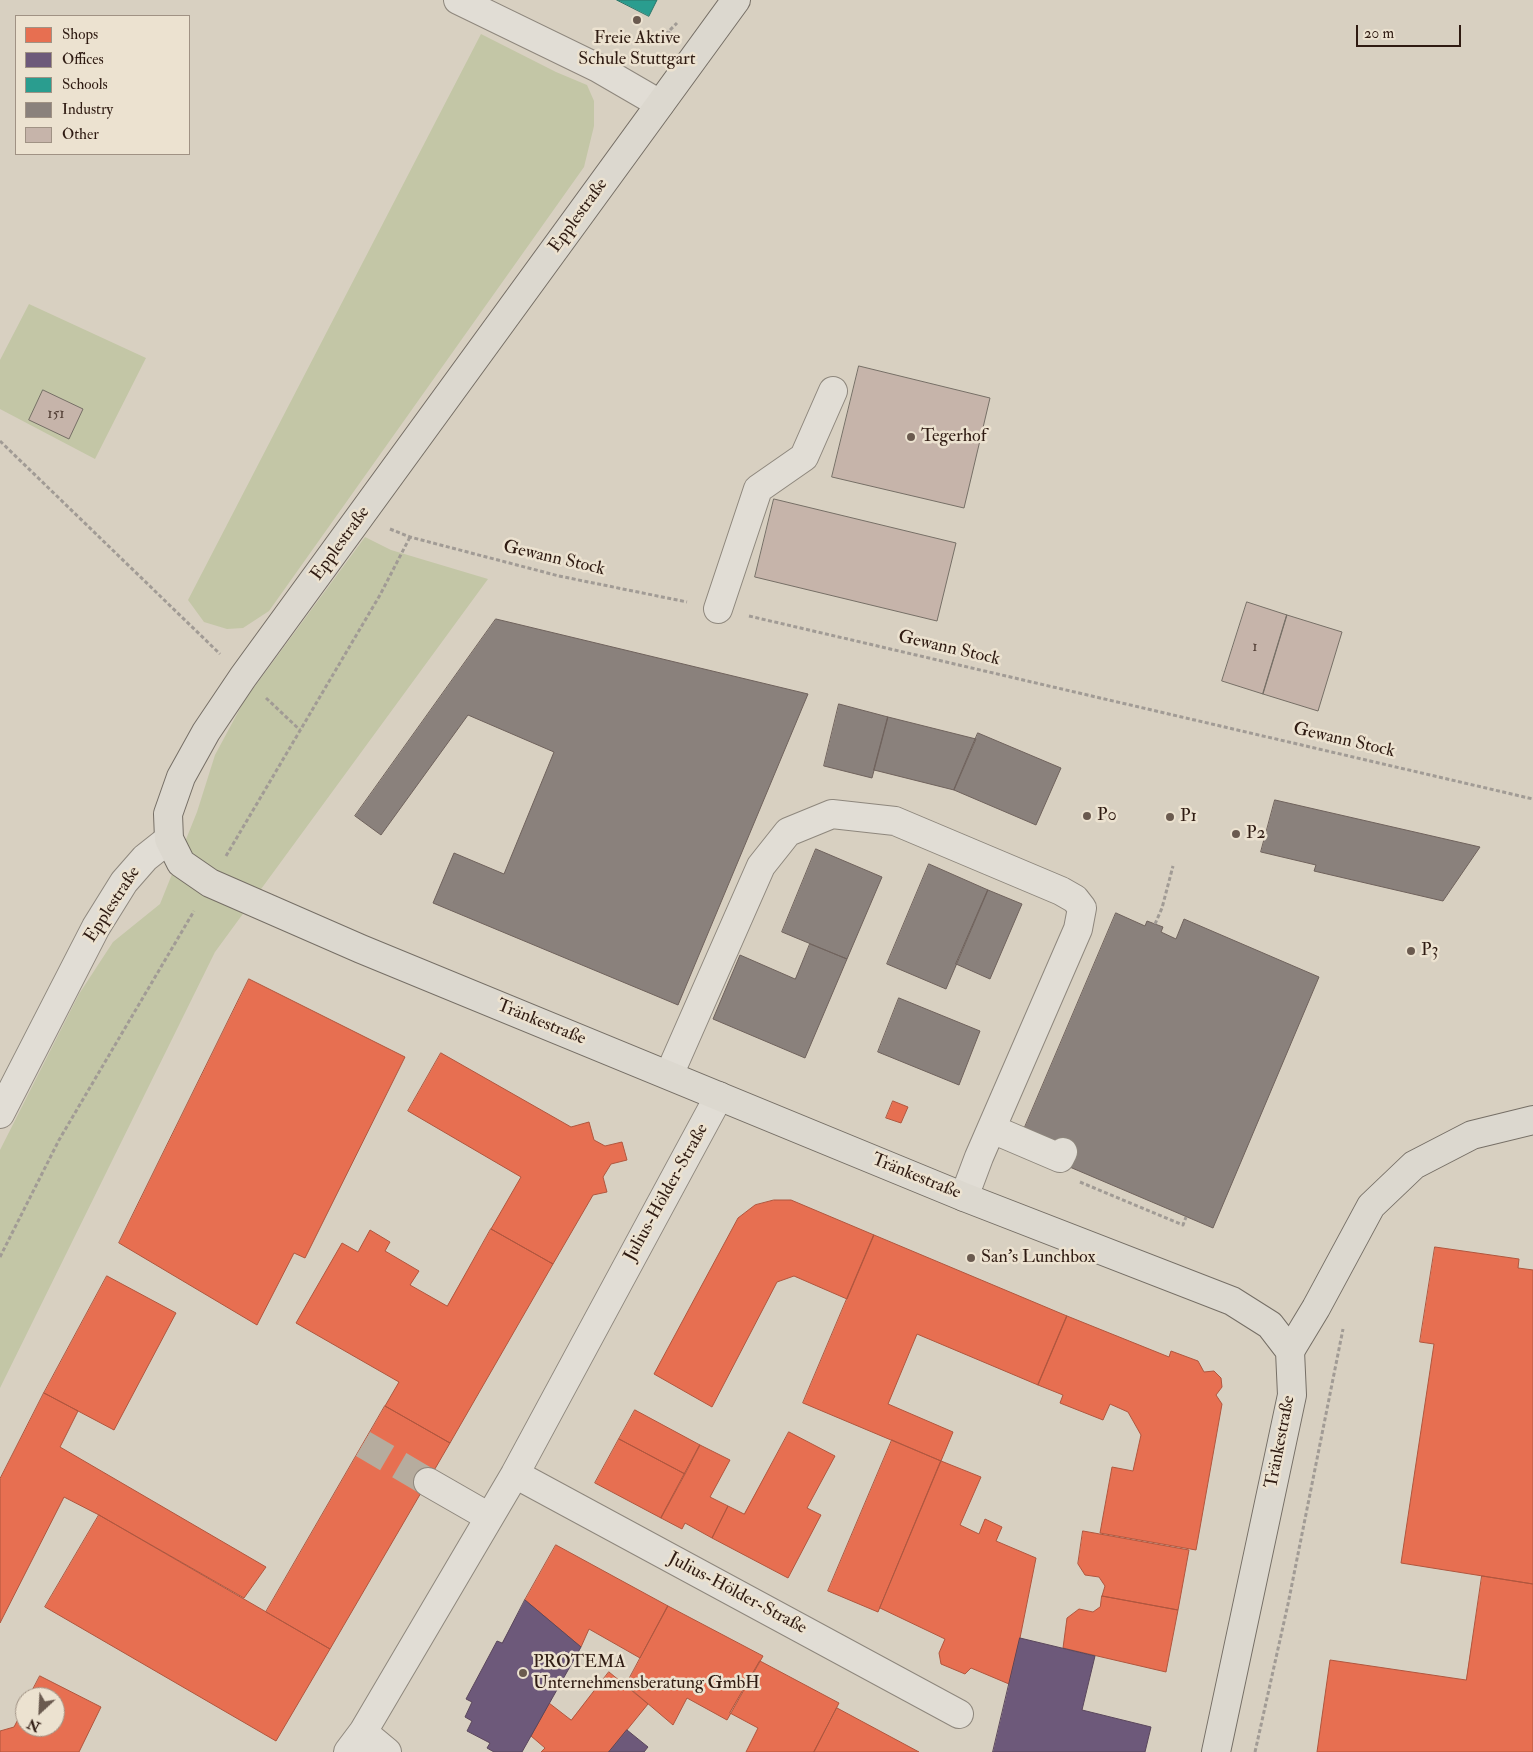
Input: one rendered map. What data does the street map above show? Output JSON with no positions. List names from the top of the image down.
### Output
{
  "streets": {
    "main road": ["Epplestraße", "Tränkestraße"],
    "street": ["Julius-Hölder-Straße"],
    "path": ["Gewann Stock"]
  },
  "crossings": [
    ["Epplestraße", "Gewann Stock"],
    ["Epplestraße", "Tränkestraße"],
    ["Tränkestraße", "Julius-Hölder-Straße"]
  ],
  "places": [
    "Freie Aktive Schule Stuttgart",
    "Tegerhof",
    "P0",
    "P1",
    "P2",
    "P3",
    "San's Lunchbox",
    "PROTEMA Unternehmensberatung GmbH"
  ],
  "house_numbers": ["151", "1"],
  "legend": [
    "Shops",
    "Offices",
    "Schools",
    "Industry",
    "Other"
  ],
  "scale_bar": "20 m",
  "north": "bottom left"
}
